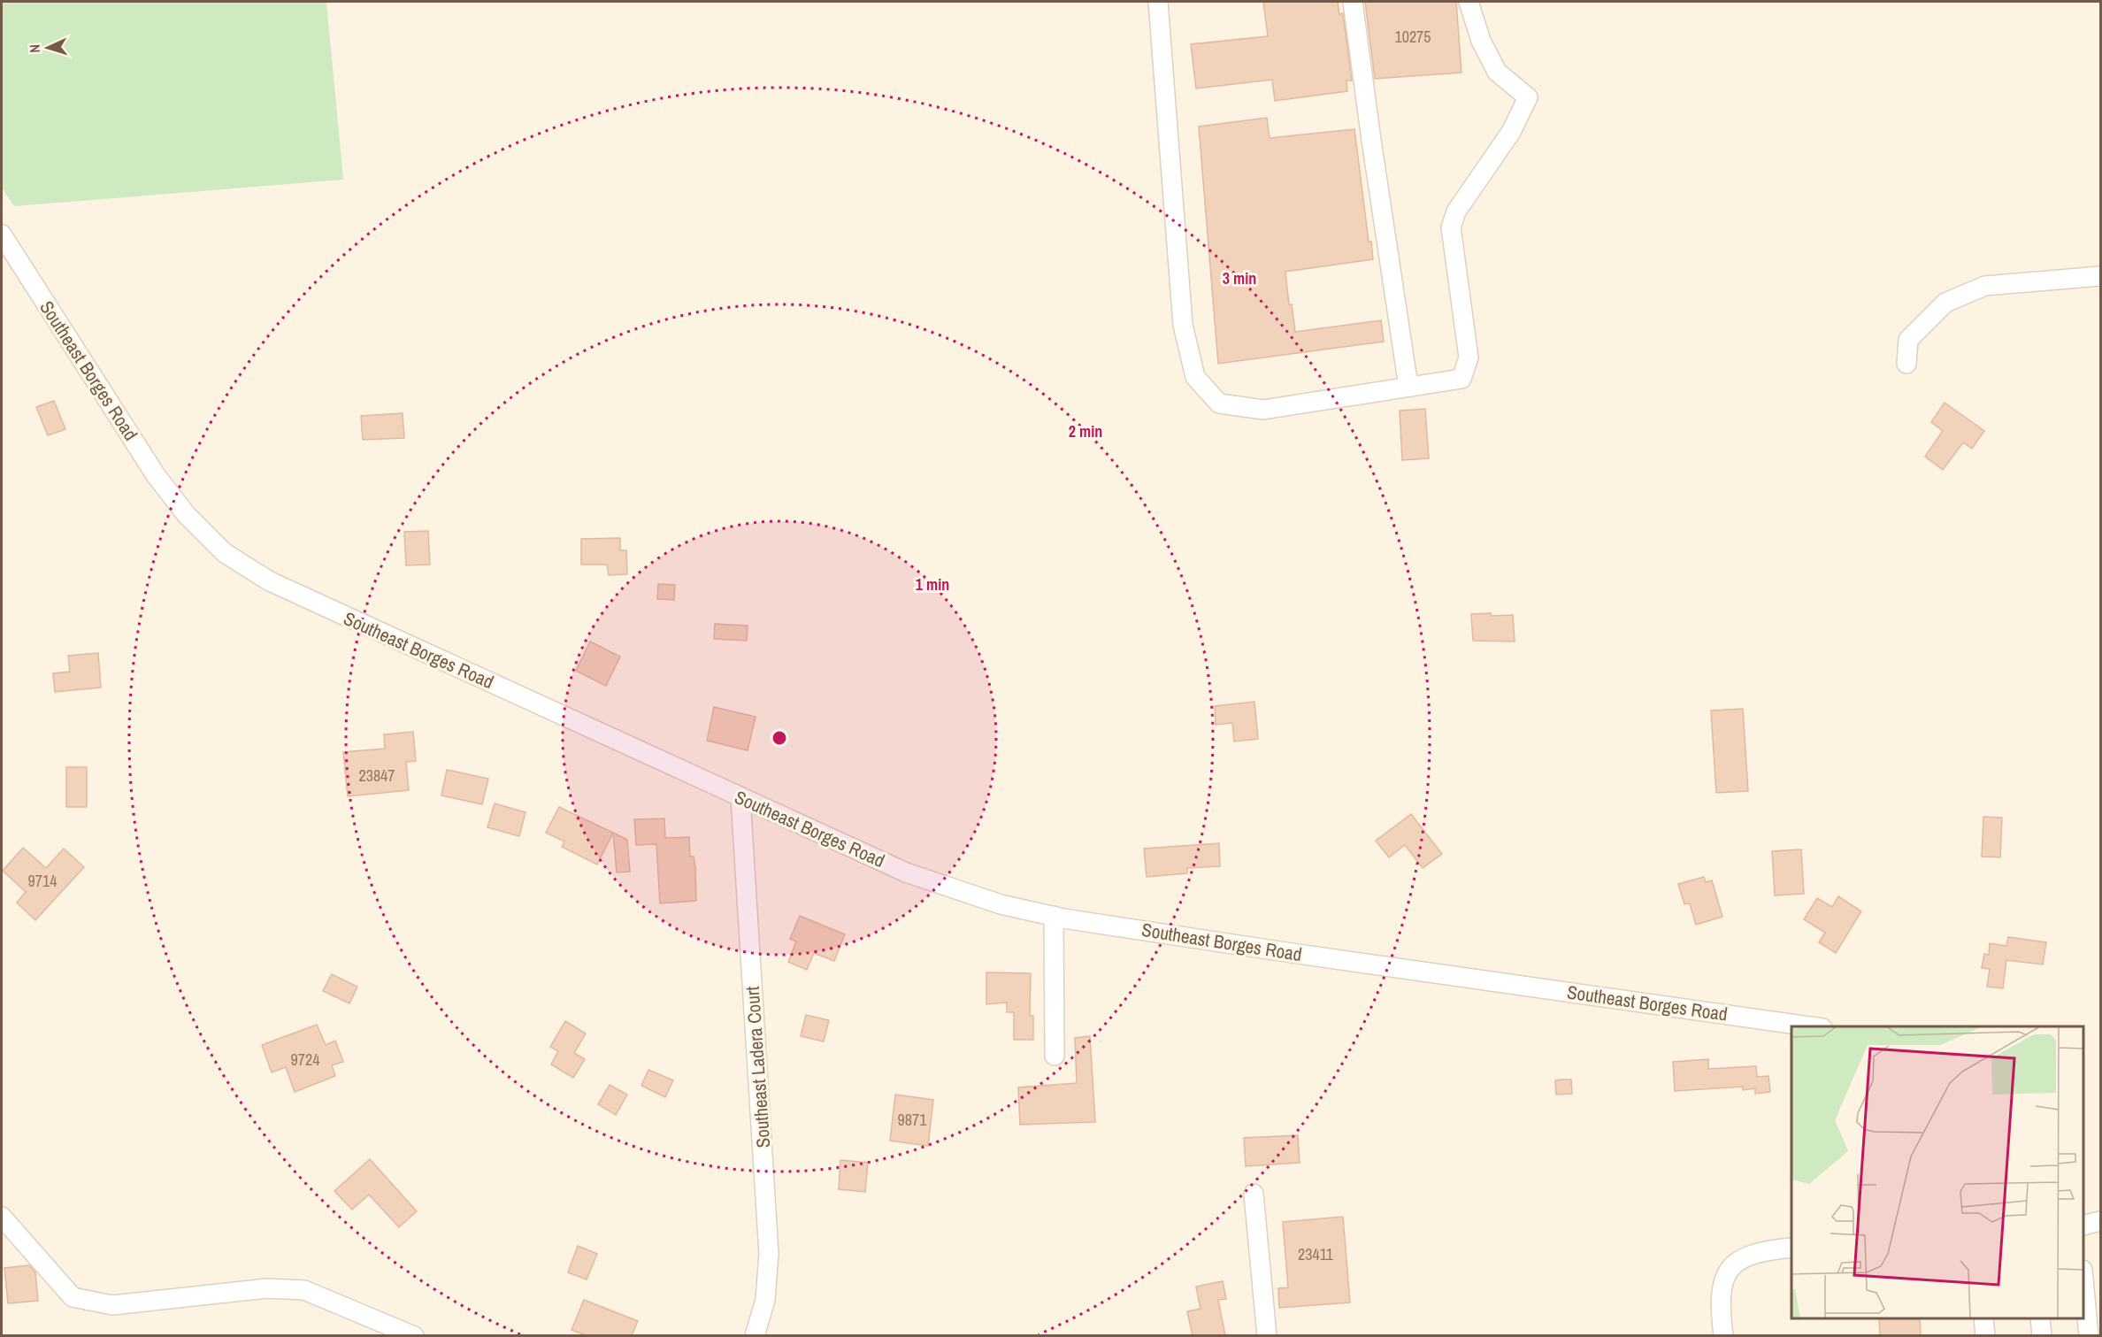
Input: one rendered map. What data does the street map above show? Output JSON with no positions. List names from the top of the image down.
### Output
{
  "streets": {
    "street": ["Southeast Borges Road", "Southeast Ladera Court"]
  },
  "crossings": [
    ["Southeast Borges Road", "Southeast Ladera Court"]
  ],
  "house_numbers": [
    "10275",
    "23847",
    "9714",
    "9724",
    "9871",
    "23411"
  ],
  "north": "left",
  "rings": ["3 min", "2 min", "1 min"]
}
